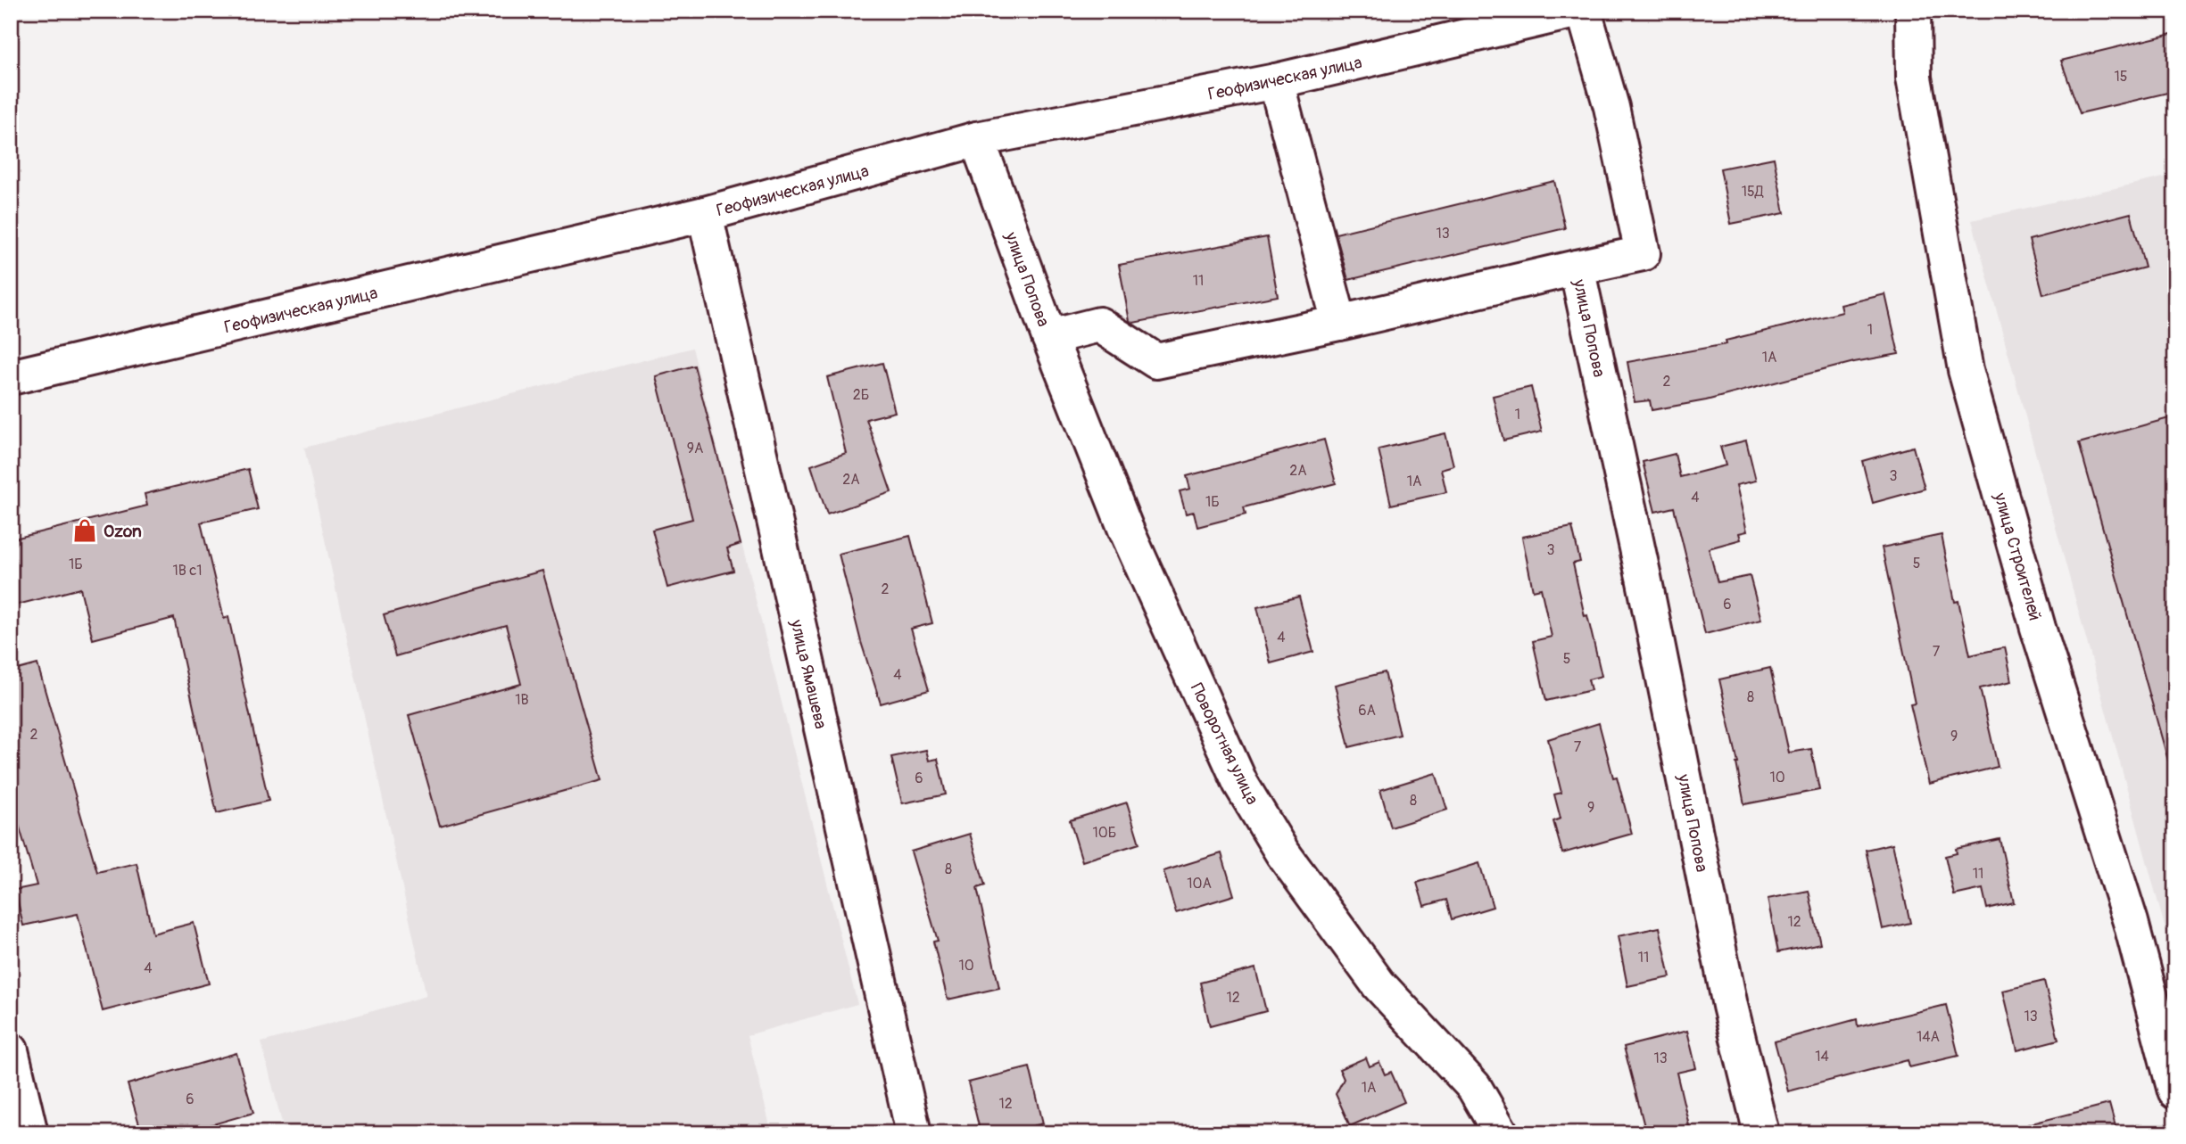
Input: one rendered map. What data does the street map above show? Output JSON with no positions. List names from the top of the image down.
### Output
{
  "streets": {
    "street": [
      "Геофизическая улица",
      "улица Попова",
      "улица Строителей",
      "улица Ямашева",
      "Поворотная улица"
    ]
  },
  "crossings": [
    ["Геофизическая улица", "улица Попова"],
    ["Геофизическая улица", "улица Ямашева"],
    ["улица Попова", "Поворотная улица"]
  ],
  "places": {
    "shop": ["Ozon"]
  },
  "house_numbers": [
    "15",
    "15Д",
    "13",
    "11",
    "1",
    "1А",
    "2",
    "2Б",
    "1",
    "9А",
    "2А",
    "3",
    "2А",
    "1А",
    "4",
    "1Б",
    "3",
    "5",
    "1Б",
    "1В с1",
    "2",
    "6",
    "4",
    "7",
    "5",
    "4",
    "8",
    "1В",
    "6А",
    "2",
    "9",
    "7",
    "10",
    "6",
    "8",
    "9",
    "10Б",
    "8",
    "11",
    "10А",
    "12",
    "11",
    "10",
    "4",
    "12",
    "13",
    "14А",
    "14",
    "13",
    "1А",
    "6",
    "12"
  ]
}
